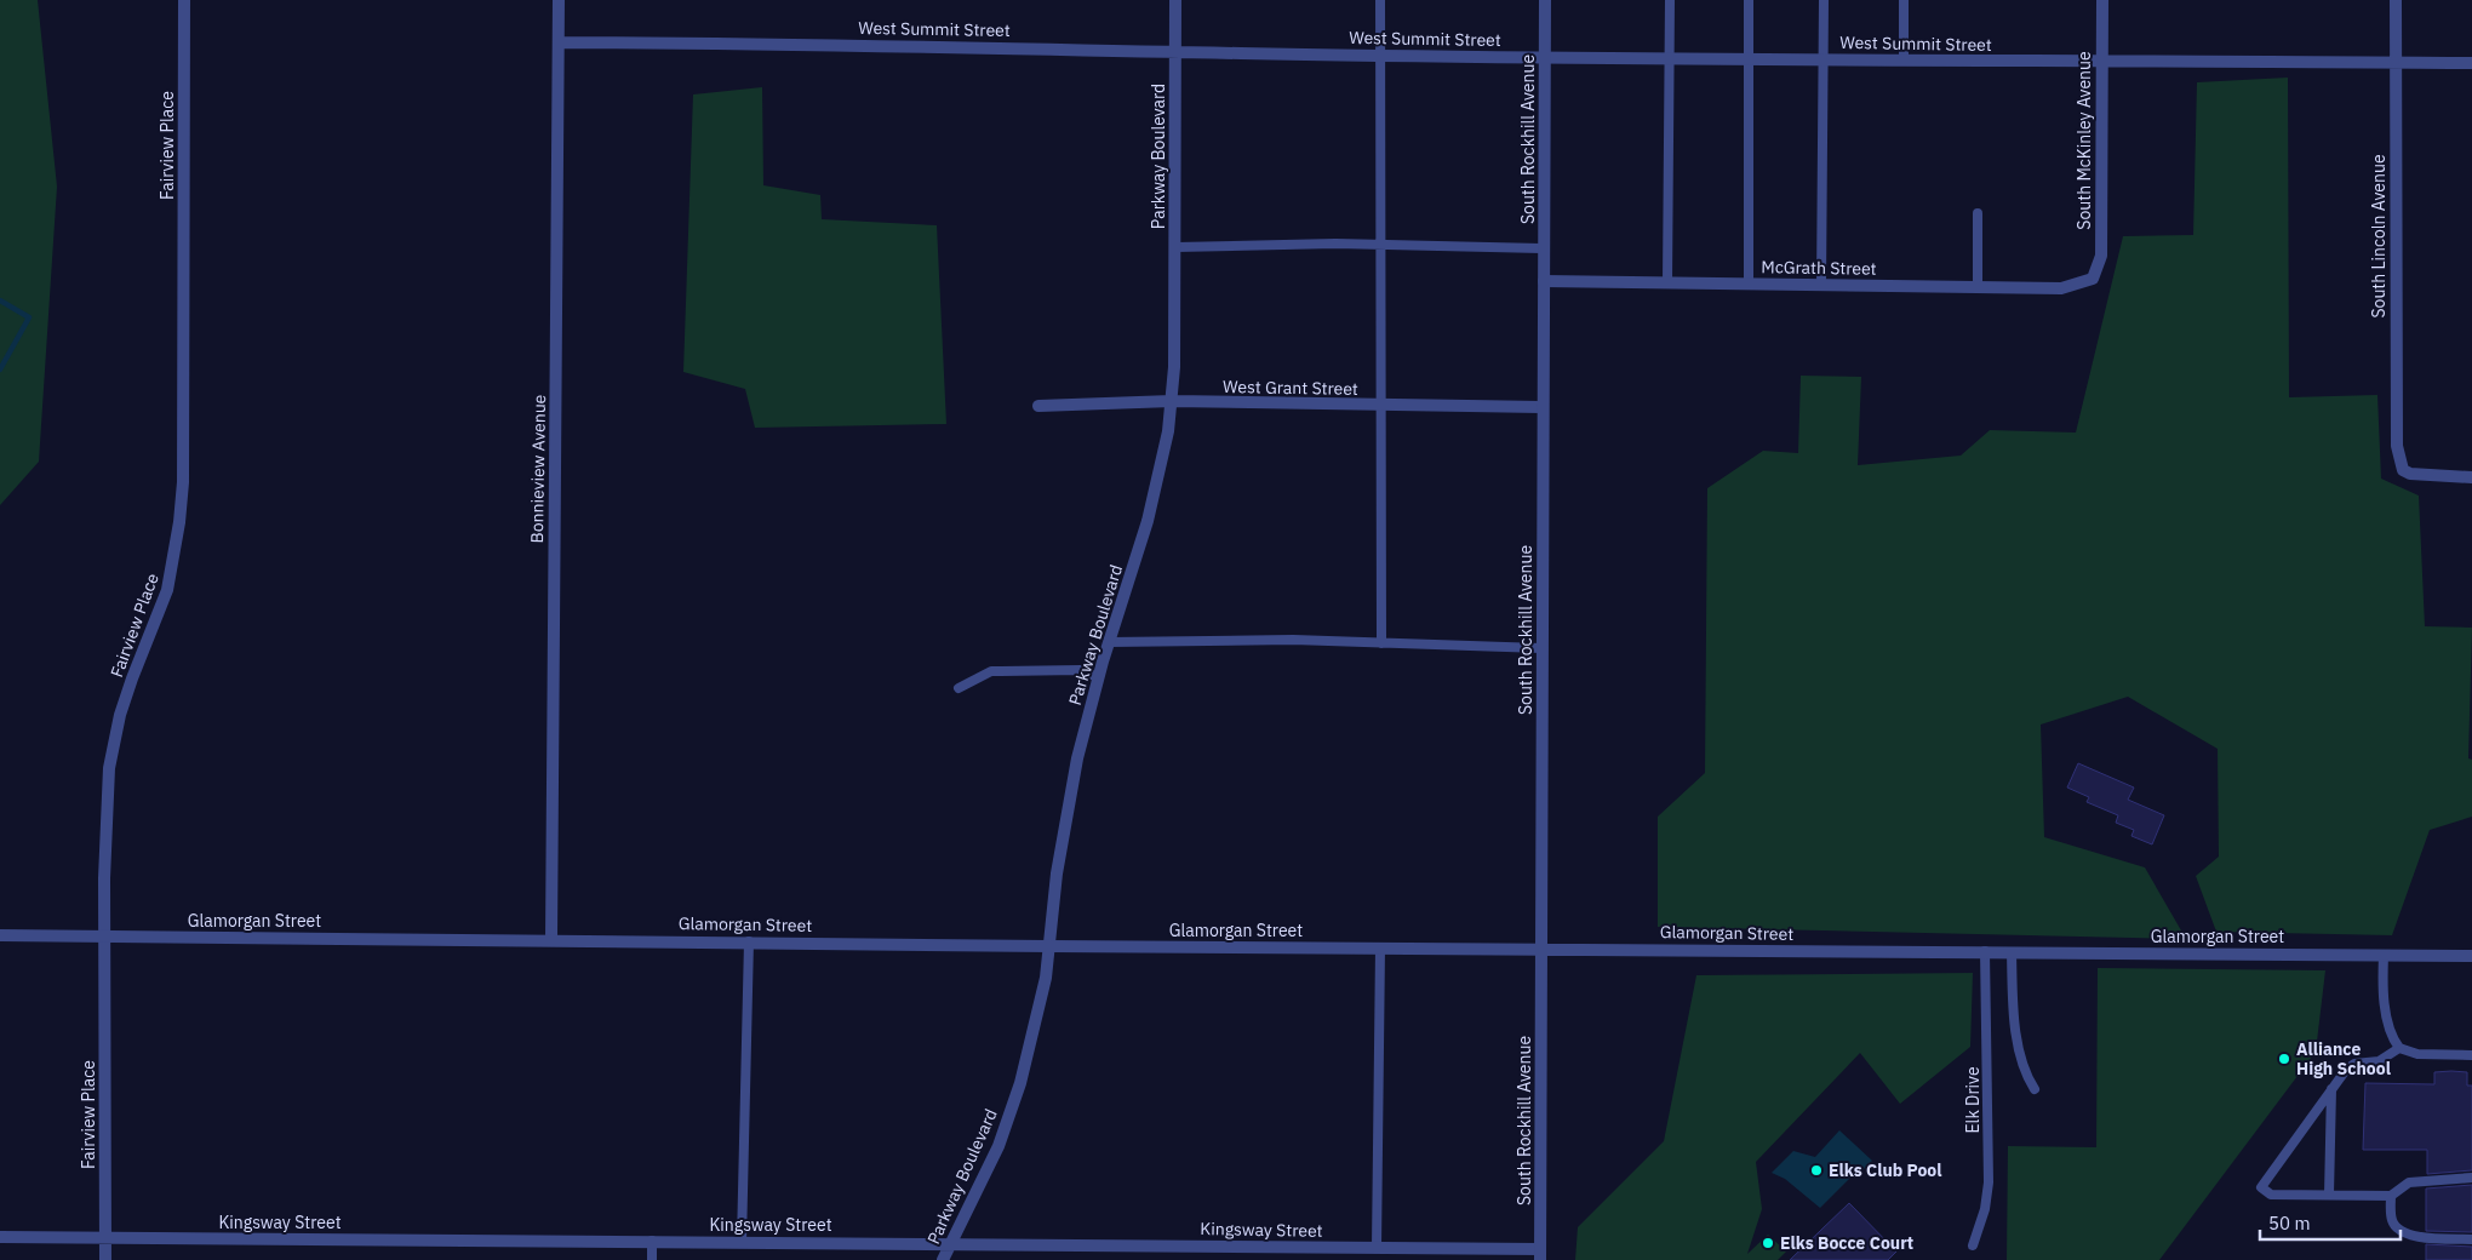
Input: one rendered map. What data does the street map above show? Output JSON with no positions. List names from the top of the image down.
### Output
{
  "streets": {
    "street": [
      "West Summit Street",
      "South Rockhill Avenue",
      "South McKinley Avenue",
      "Fairview Place",
      "Parkway Boulevard",
      "South Lincoln Avenue",
      "McGrath Street",
      "West Grant Street",
      "Bonnieview Avenue",
      "Glamorgan Street",
      "Kingsway Street"
    ],
    "lane": ["Elk Drive"]
  },
  "crossings": [
    ["West Summit Street", "South Rockhill Avenue"],
    ["West Summit Street", "South McKinley Avenue"],
    ["West Summit Street", "Parkway Boulevard"],
    ["West Summit Street", "South Lincoln Avenue"],
    ["West Summit Street", "Bonnieview Avenue"],
    ["South Rockhill Avenue", "McGrath Street"],
    ["South Rockhill Avenue", "West Grant Street"],
    ["South Rockhill Avenue", "Glamorgan Street"],
    ["South Rockhill Avenue", "Kingsway Street"],
    ["South McKinley Avenue", "McGrath Street"],
    ["Fairview Place", "Glamorgan Street"],
    ["Fairview Place", "Kingsway Street"],
    ["Parkway Boulevard", "West Grant Street"],
    ["Parkway Boulevard", "Glamorgan Street"],
    ["Parkway Boulevard", "Kingsway Street"],
    ["Bonnieview Avenue", "Glamorgan Street"],
    ["Glamorgan Street", "Elk Drive"]
  ],
  "places": ["Alliance High School", "Elks Club Pool", "Elks Bocce Court"],
  "scale_bar": "50 m"
}
